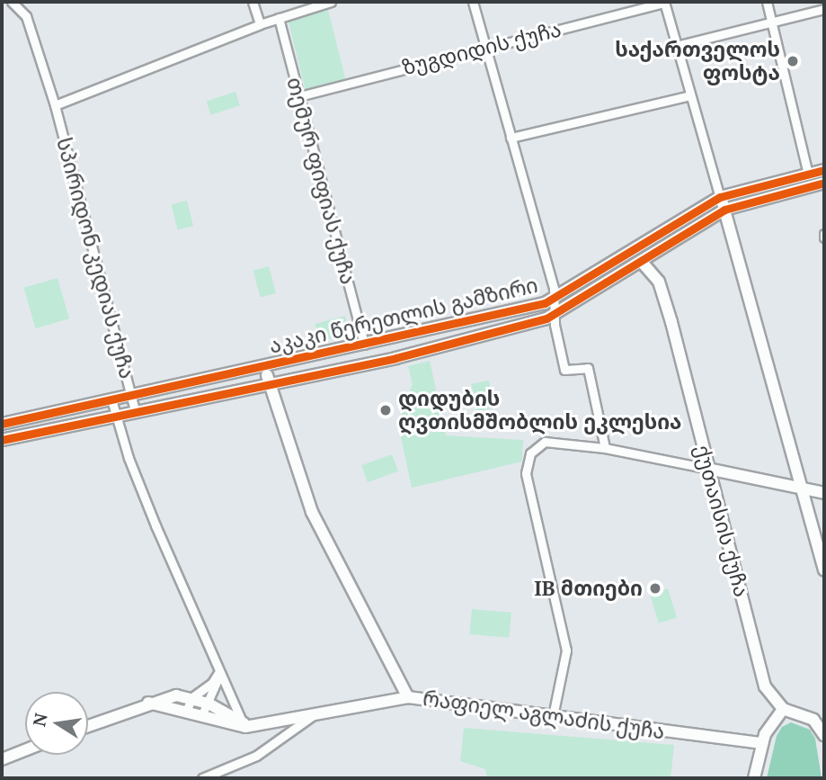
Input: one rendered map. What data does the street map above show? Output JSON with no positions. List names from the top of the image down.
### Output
{
  "streets": {
    "main road": ["აკაკი წერეთლის გამზირი", "ქუთაისის ქუჩა", "რაფიელ აგლაძის ქუჩა"],
    "street": ["ზუგდიდის ქუჩა", "თემურ ფიფიას ქუჩა", "სპირიდონ კედიას ქუჩა"]
  },
  "crossings": [
    ["ზუგდიდის ქუჩა", "თემურ ფიფიას ქუჩა"],
    ["თემურ ფიფიას ქუჩა", "აკაკი წერეთლის გამზირი"],
    ["სპირიდონ კედიას ქუჩა", "აკაკი წერეთლის გამზირი"],
    ["აკაკი წერეთლის გამზირი", "ქუთაისის ქუჩა"]
  ],
  "places": ["საქართველოს ფოსტა", "დიდუბის ღვთისმშობლის ეკლესია", "IB მთიები"],
  "north": "left"
}
